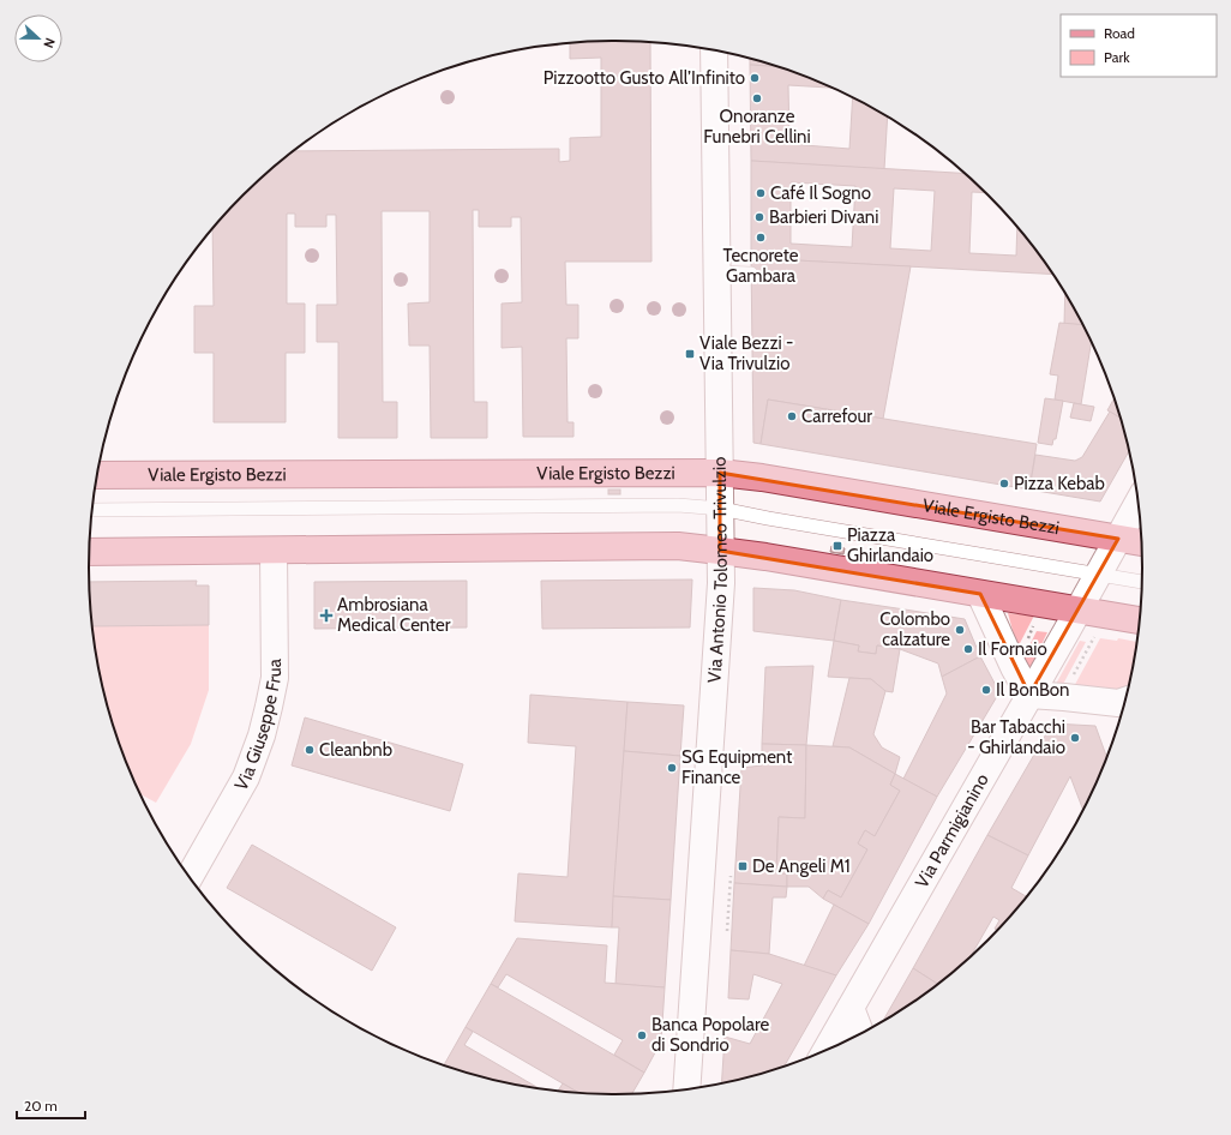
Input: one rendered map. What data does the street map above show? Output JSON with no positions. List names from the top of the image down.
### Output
{
  "streets": {
    "main road": ["Viale Ergisto Bezzi"],
    "street": ["Via Antonio Tolomeo Trivulzio", "Via Giuseppe Frua", "Via Parmigianino"]
  },
  "crossings": [
    ["Viale Ergisto Bezzi", "Via Antonio Tolomeo Trivulzio"],
    ["Viale Ergisto Bezzi", "Via Parmigianino"]
  ],
  "places": {
    "other": [
      "Pizzootto Gusto All’Infinito",
      "Onoranze Funebri Cellini",
      "Café Il Sogno",
      "Barbieri Divani",
      "Tecnorete Gambara",
      "Carrefour",
      "Pizza Kebab",
      "Colombo calzature",
      "Il Fornaio",
      "Il BonBon",
      "Bar Tabacchi - Ghirlandaio",
      "Cleanbnb",
      "SG Equipment Finance",
      "Banca Popolare di Sondrio"
    ],
    "transit": ["Viale Bezzi - Via Trivulzio", "Piazza Ghirlandaio", "De Angeli M1"],
    "health": ["Ambrosiana Medical Center"]
  },
  "legend": ["Road", "Park"],
  "scale_bar": "20 m",
  "north": "right"
}
